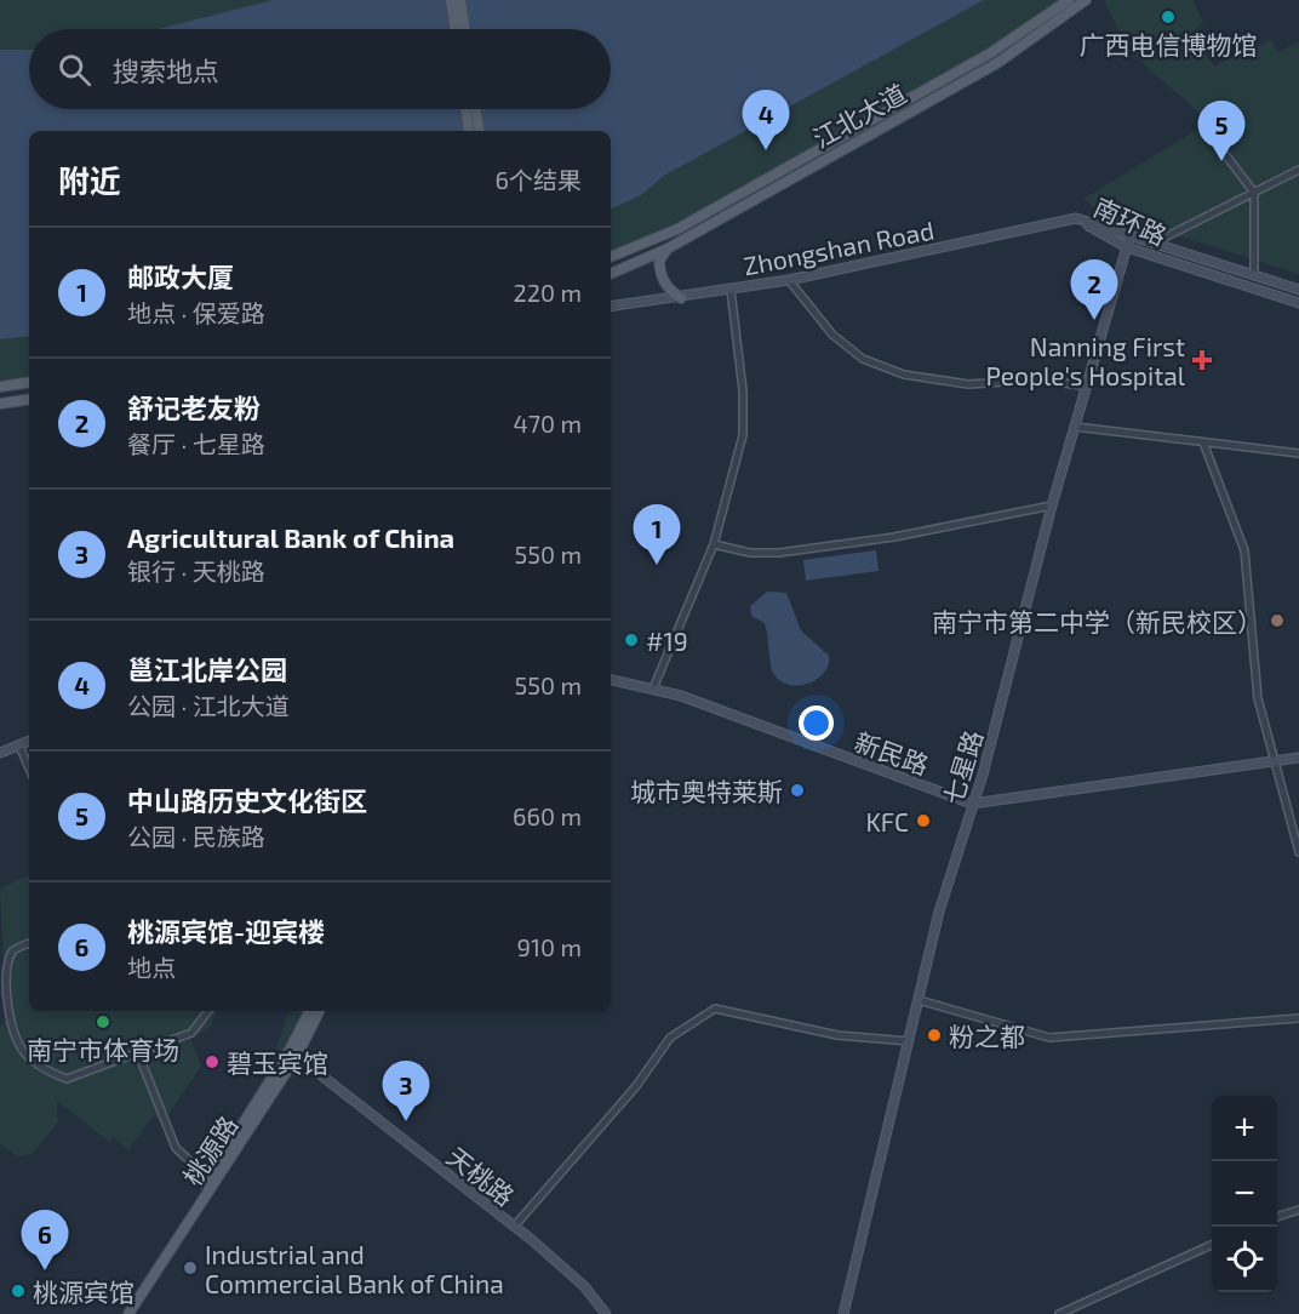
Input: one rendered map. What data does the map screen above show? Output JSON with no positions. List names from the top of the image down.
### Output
{
  "streets": {
    "main road": [
      "江北大道",
      "南环路",
      "Zhongshan Road",
      "新民路",
      "七星路",
      "桃源路",
      "天桃路"
    ]
  },
  "crossings": [
    ["南环路", "Zhongshan Road"],
    ["南环路", "七星路"],
    ["新民路", "七星路"],
    ["桃源路", "天桃路"]
  ],
  "places": {
    "other": [
      "广西电信博物馆",
      "南宁市第二中学（新民校区）",
      "#19",
      "城市奥特莱斯",
      "KFC",
      "南宁市体育场",
      "粉之都",
      "碧玉宾馆",
      "Industrial and Commercial Bank of China",
      "桃源宾馆"
    ],
    "health": ["Nanning First People's Hospital"]
  },
  "page": {
    "search": "搜索地点",
    "pins": [
      "4",
      "5",
      "2",
      "1",
      "3",
      "6"
    ],
    "heading": ["附近", "6个结果"],
    "list": [
      {
        "mark": "1",
        "name": "邮政大厦",
        "note": "地点 · 保爱路",
        "value": "220 m"
      },
      {
        "mark": "2",
        "name": "舒记老友粉",
        "note": "餐厅 · 七星路",
        "value": "470 m"
      },
      {
        "mark": "3",
        "name": "Agricultural Bank of China",
        "note": "银行 · 天桃路",
        "value": "550 m"
      },
      {
        "mark": "4",
        "name": "邕江北岸公园",
        "note": "公园 · 江北大道",
        "value": "550 m"
      },
      {
        "mark": "5",
        "name": "中山路历史文化街区",
        "note": "公园 · 民族路",
        "value": "660 m"
      },
      {
        "mark": "6",
        "name": "桃源宾馆-迎宾楼",
        "note": "地点",
        "value": "910 m"
      }
    ],
    "map_buttons": ["+", "−"]
  }
}
